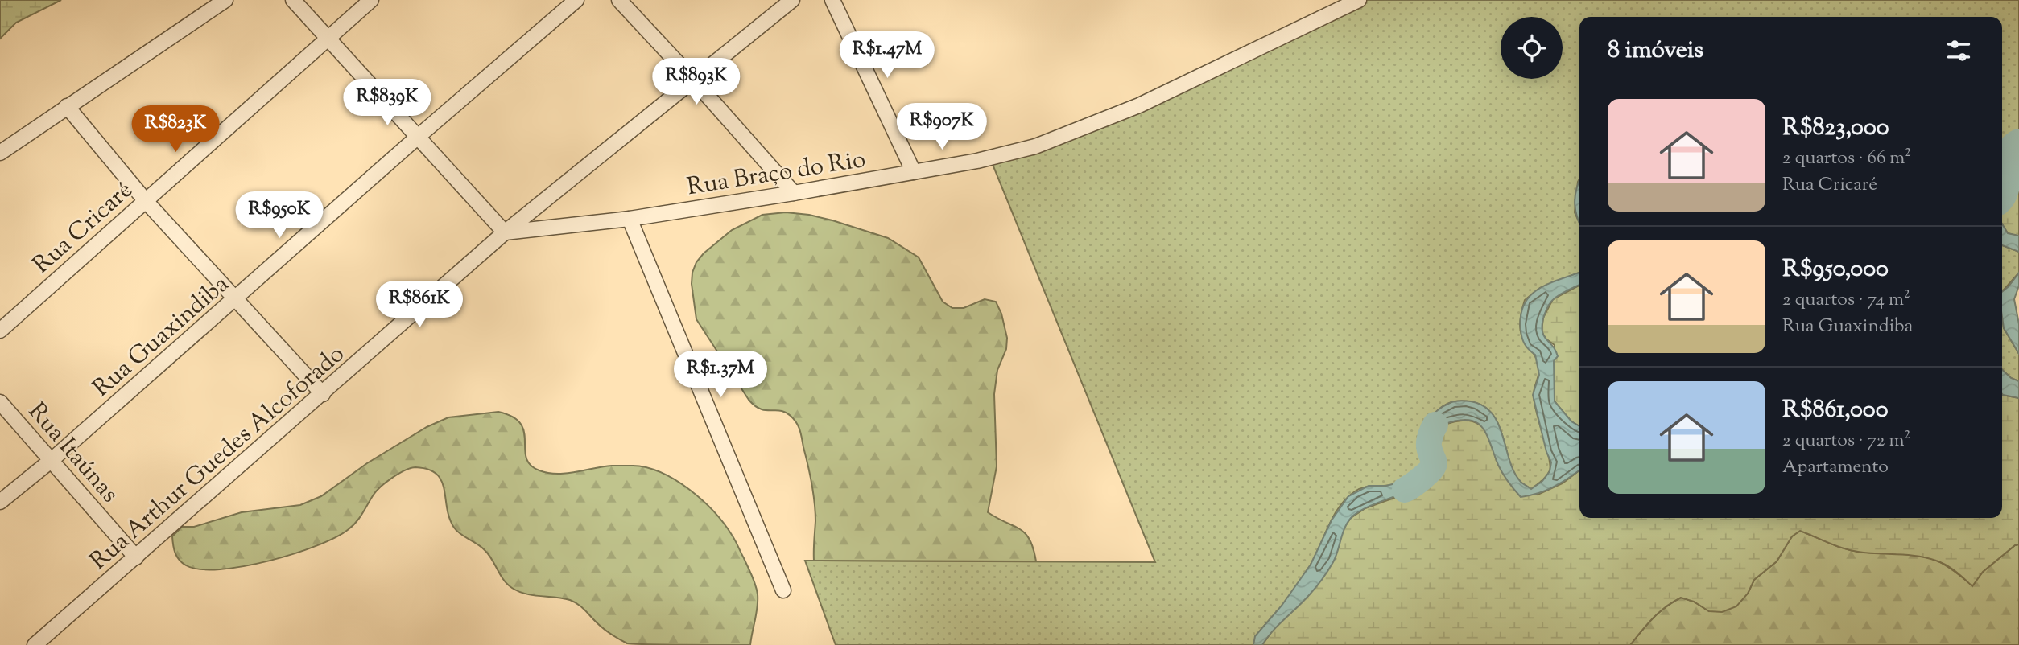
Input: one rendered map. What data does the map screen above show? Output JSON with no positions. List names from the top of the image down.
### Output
{
  "streets": {
    "street": [
      "Rua Braço do Rio",
      "Rua Cricaré",
      "Rua Guaxindiba",
      "Rua Itaúnas",
      "Rua Arthur Guedes Alcoforado"
    ]
  },
  "crossings": [
    ["Rua Braço do Rio", "Rua Arthur Guedes Alcoforado"],
    ["Rua Guaxindiba", "Rua Itaúnas"],
    ["Rua Itaúnas", "Rua Arthur Guedes Alcoforado"]
  ],
  "page": {
    "heading": "8 imóveis",
    "price": [
      "R$1.47M",
      "R$893K",
      "R$839K",
      "R$907K",
      "R$823K",
      "R$950K",
      "R$861K",
      "R$1.37M"
    ],
    "list": [
      {
        "name": "R$823,000",
        "note": "2 quartos · 66 m² · Rua Cricaré"
      },
      {
        "name": "R$950,000",
        "note": "2 quartos · 74 m² · Rua Guaxindiba"
      },
      {
        "name": "R$861,000",
        "note": "2 quartos · 72 m² · Apartamento"
      }
    ]
  }
}
